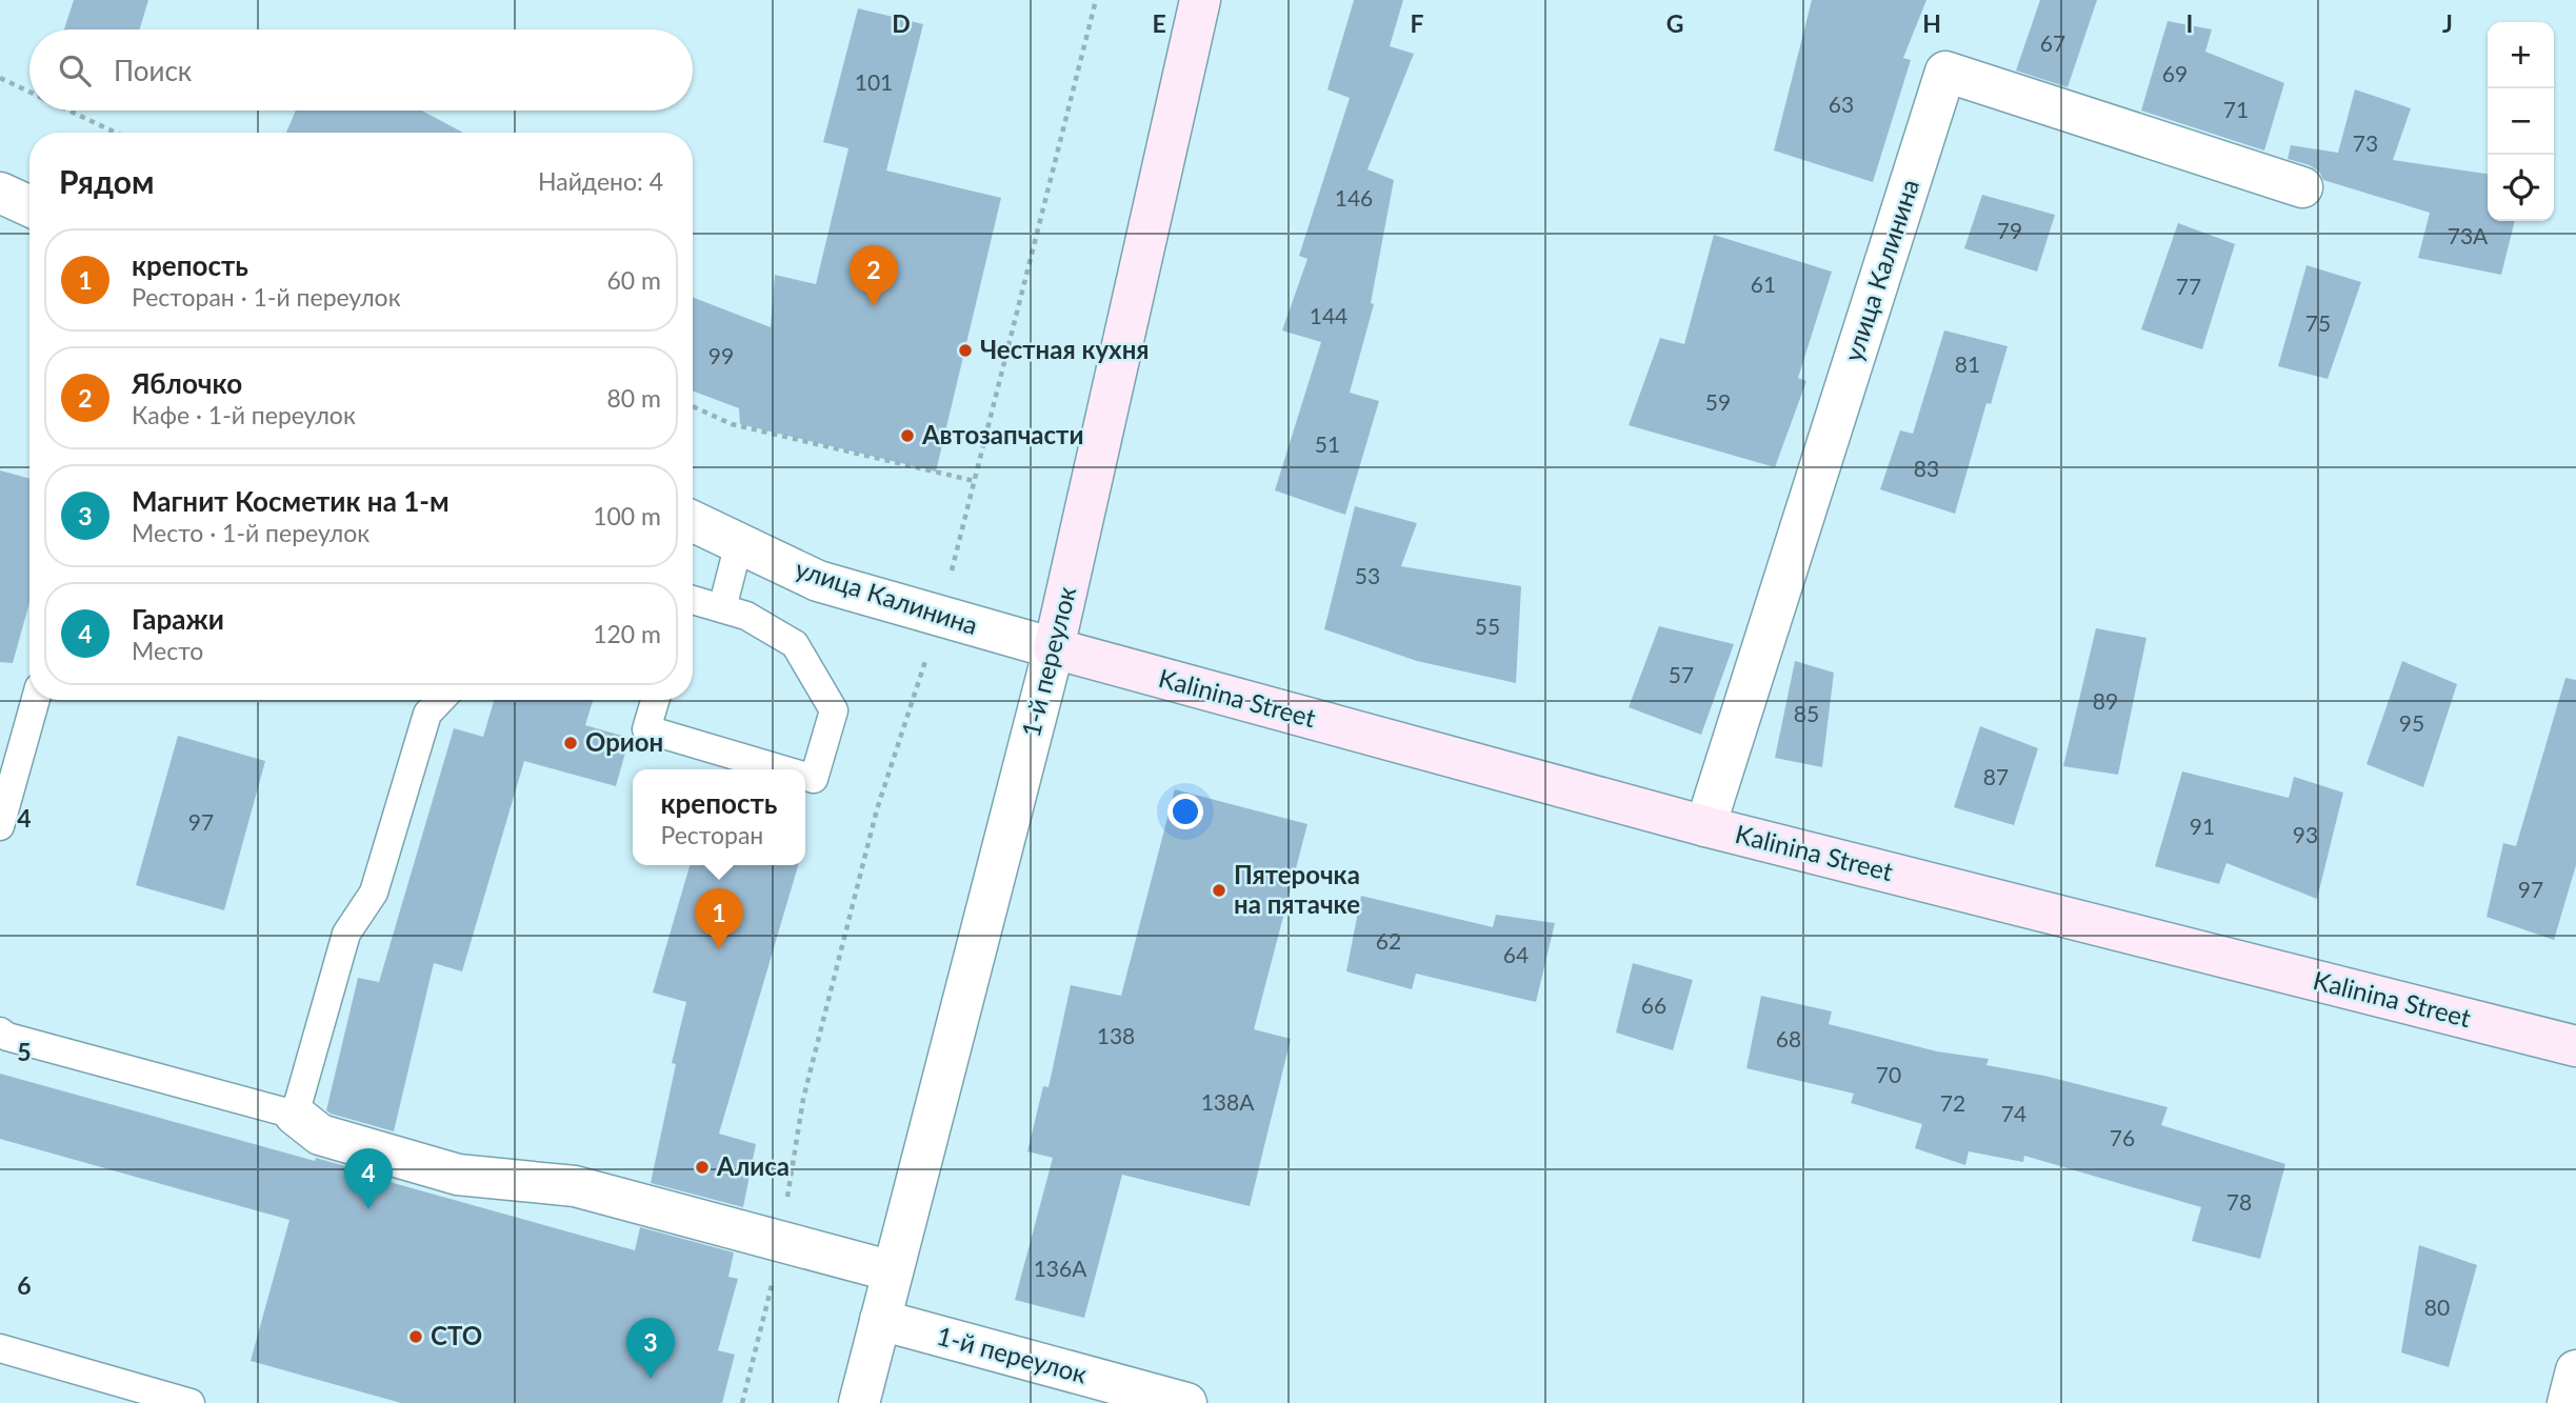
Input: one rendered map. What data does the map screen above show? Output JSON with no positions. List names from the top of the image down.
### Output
{
  "streets": {
    "main road": ["1-й переулок", "Kalinina Street"],
    "street": ["улица Калинина"]
  },
  "crossings": [
    ["улица Калинина", "1-й переулок"],
    ["улица Калинина", "Kalinina Street"],
    ["1-й переулок", "Kalinina Street"]
  ],
  "places": [
    "Честная кухня",
    "Автозапчасти",
    "Орион",
    "Пятерочка на пятачке",
    "Алиса",
    "СТО"
  ],
  "house_numbers": [
    "67",
    "69",
    "101",
    "63",
    "71",
    "73",
    "146",
    "79",
    "73А",
    "61",
    "77",
    "144",
    "75",
    "99",
    "81",
    "59",
    "51",
    "83",
    "53",
    "55",
    "57",
    "89",
    "85",
    "95",
    "87",
    "97",
    "91",
    "93",
    "97",
    "62",
    "64",
    "66",
    "138",
    "68",
    "70",
    "138А",
    "72",
    "74",
    "76",
    "78",
    "136А",
    "80"
  ],
  "page": {
    "map_buttons": ["+", "−"],
    "search": "Поиск",
    "heading": ["Рядом", "Найдено: 4"],
    "list": [
      {
        "mark": "1",
        "name": "крепость",
        "note": "Ресторан · 1-й переулок",
        "value": "60 m"
      },
      {
        "mark": "2",
        "name": "Яблочко",
        "note": "Кафе · 1-й переулок",
        "value": "80 m"
      },
      {
        "mark": "3",
        "name": "Магнит Косметик на 1-м",
        "note": "Место · 1-й переулок",
        "value": "100 m"
      },
      {
        "mark": "4",
        "name": "Гаражи",
        "note": "Место",
        "value": "120 m"
      }
    ],
    "pins": [
      "2",
      "1",
      "4",
      "3"
    ],
    "popup": ["крепость", "Ресторан"]
  },
  "grid": {
    "columns": [
      "D",
      "E",
      "F",
      "G",
      "H",
      "I",
      "J"
    ],
    "rows": ["4", "5", "6"]
  }
}
